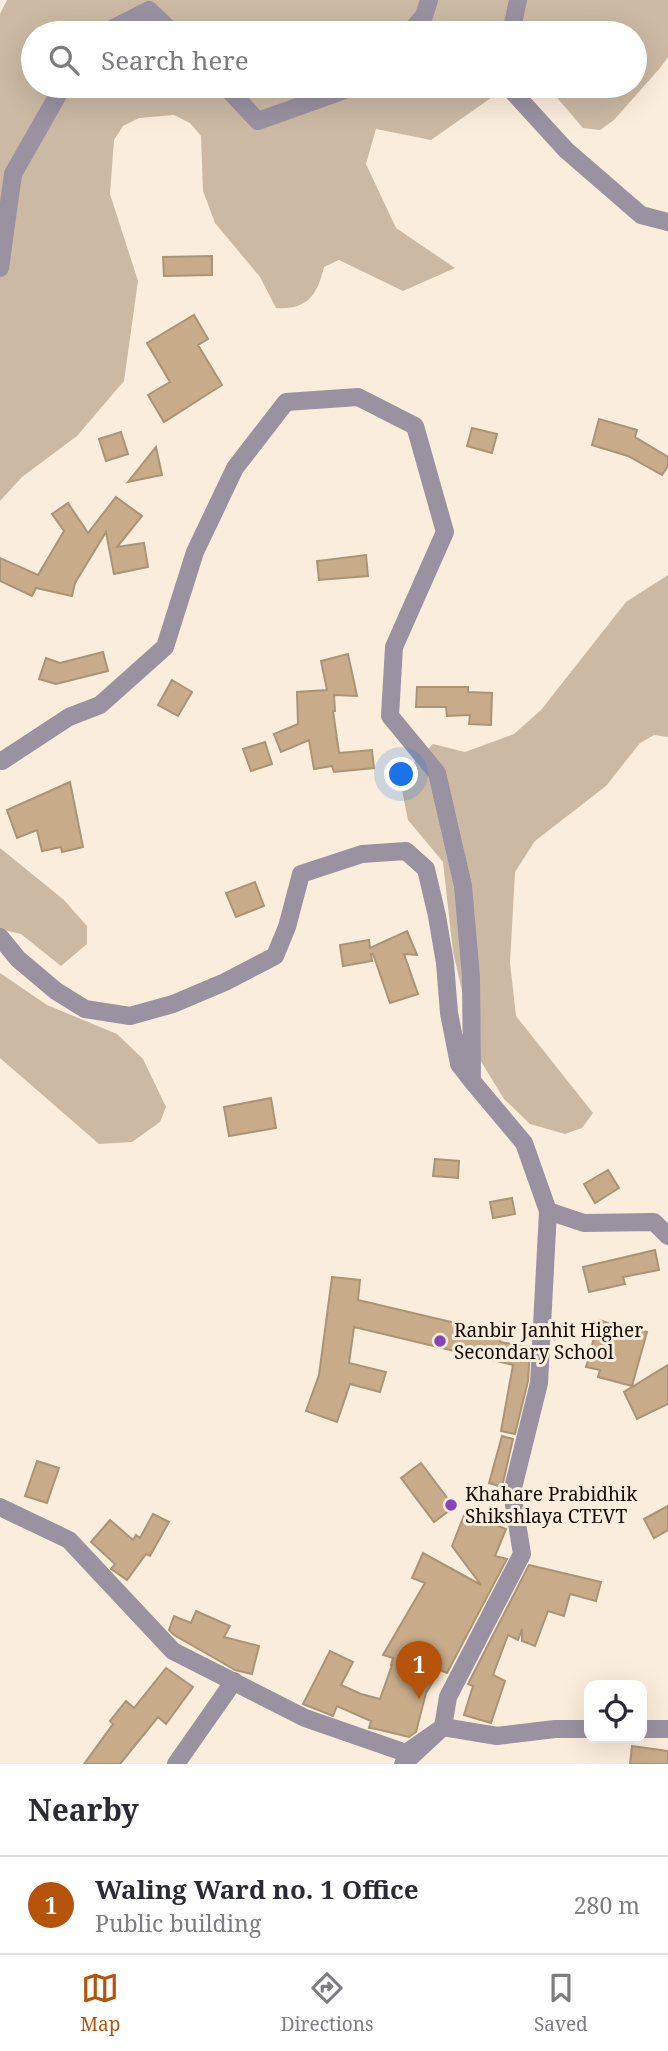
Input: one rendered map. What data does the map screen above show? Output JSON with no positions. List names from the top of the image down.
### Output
{
  "places": ["Ranbir Janhit Higher Secondary School", "Khahare Prabidhik Shikshlaya CTEVT"],
  "page": {
    "search": "Search here",
    "pins": "1",
    "heading": "Nearby",
    "list": [
      {
        "mark": "1",
        "name": "Waling Ward no. 1 Office",
        "note": "Public building",
        "value": "280 m"
      }
    ],
    "nav": ["Map", "Directions", "Saved"]
  }
}
